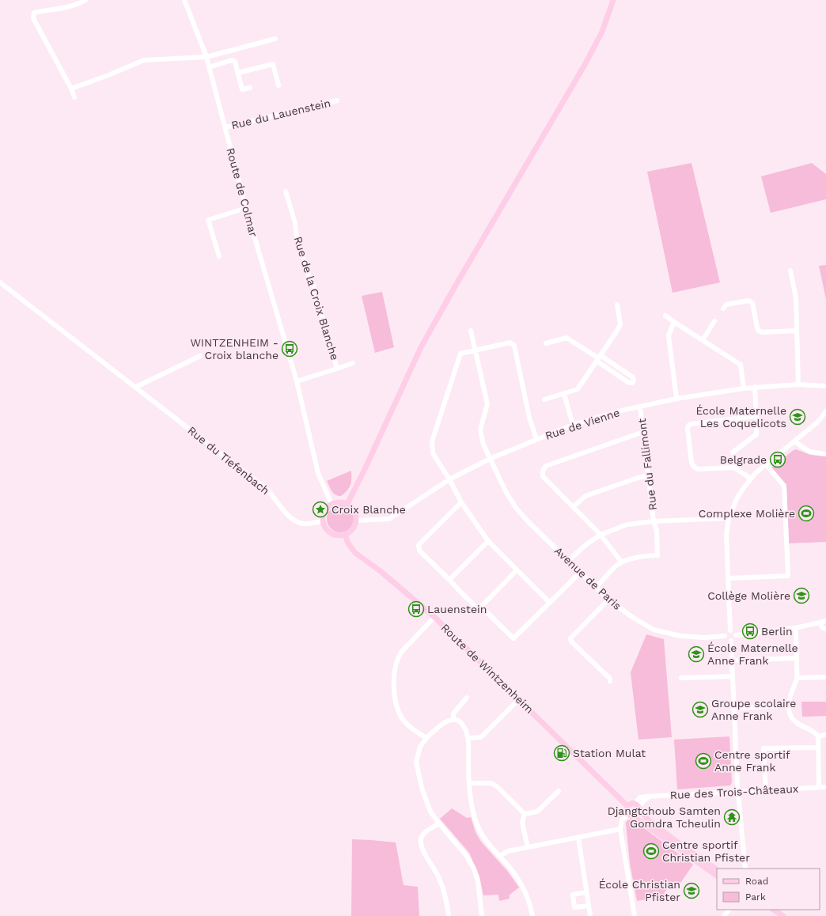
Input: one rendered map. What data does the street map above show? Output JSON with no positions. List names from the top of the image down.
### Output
{
  "streets": {
    "main road": ["Route de Wintzenheim"],
    "street": [
      "Rue du Lauenstein",
      "Route de Colmar",
      "Rue de la Croix Blanche",
      "Rue de Vienne",
      "Rue du Tiefenbach",
      "Rue du Fallimont",
      "Avenue de Paris",
      "Rue des Trois-Châteaux"
    ]
  },
  "crossings": [
    ["Rue du Lauenstein", "Route de Colmar"],
    ["Route de Colmar", "Rue de la Croix Blanche"],
    ["Rue de Vienne", "Rue du Tiefenbach"],
    ["Rue de Vienne", "Rue du Fallimont"],
    ["Rue de Vienne", "Avenue de Paris"],
    ["Rue de Vienne", "Route de Wintzenheim"],
    ["Rue du Tiefenbach", "Route de Wintzenheim"],
    ["Route de Wintzenheim", "Rue des Trois-Châteaux"]
  ],
  "places": {
    "bus stop": [
      "WINTZENHEIM - Croix blanche",
      "Belgrade",
      "Lauenstein",
      "Berlin"
    ],
    "school or university": [
      "École Maternelle Les Coquelicots",
      "Collège Molière",
      "École Maternelle Anne Frank",
      "Groupe scolaire Anne Frank",
      "École Christian Pfister"
    ],
    "place": ["Croix Blanche"],
    "sports": ["Complexe Molière", "Centre sportif Anne Frank", "Centre sportif Christian Pfister"],
    "fuel station": ["Station Mulat"],
    "temple": ["Djangtchoub Samten Gomdra Tcheulin"]
  },
  "legend": ["Road", "Park"]
}
